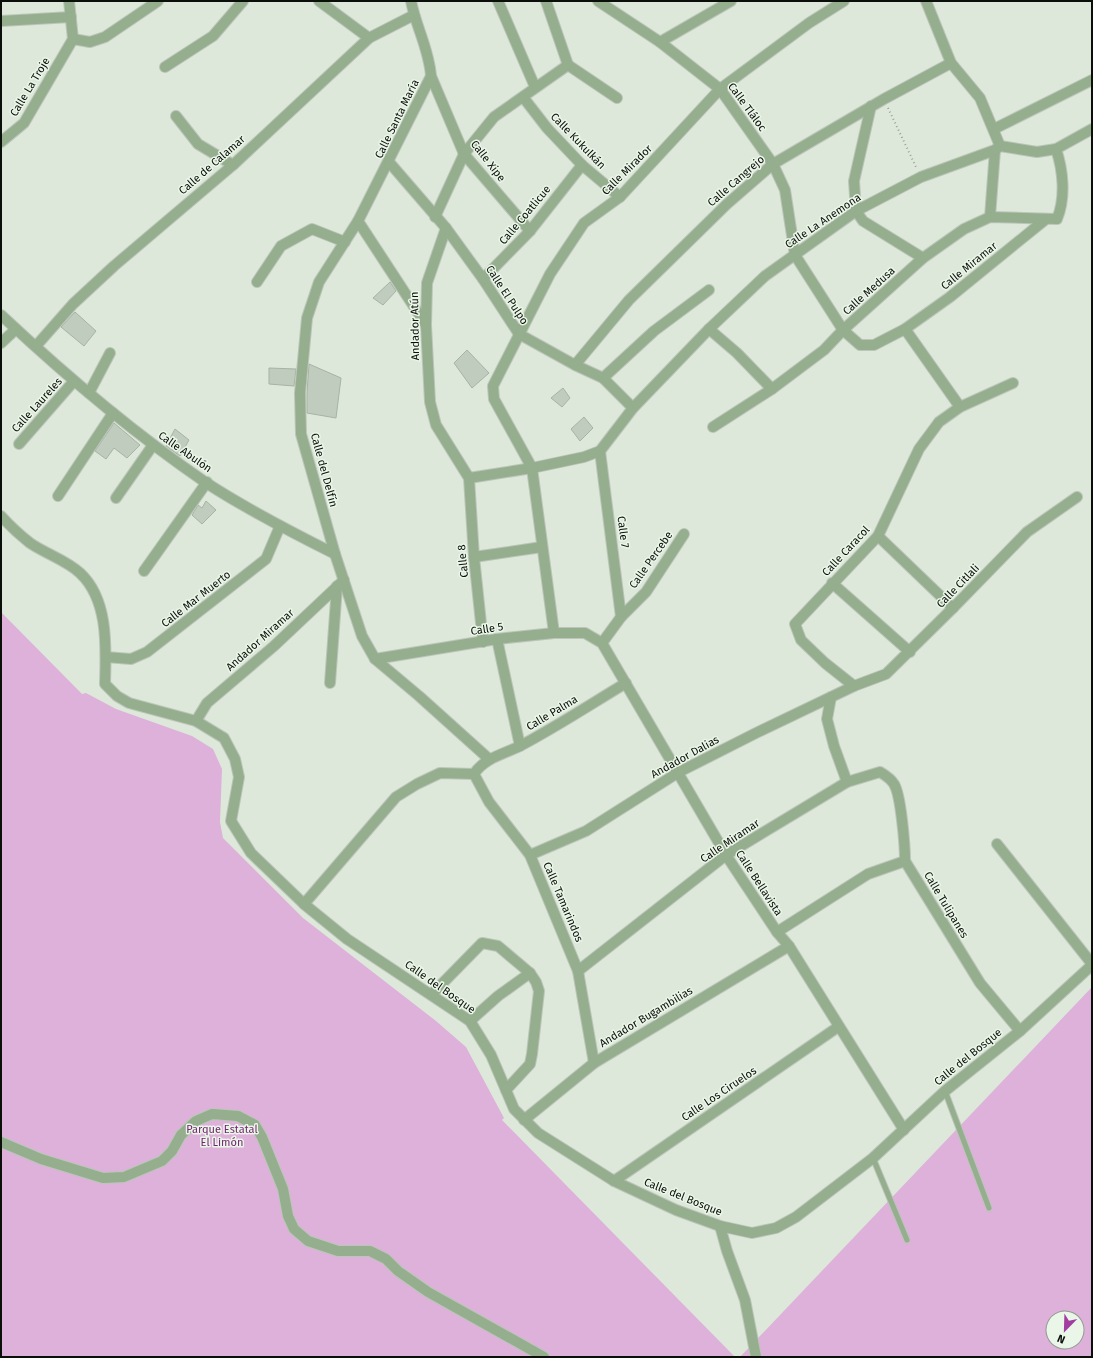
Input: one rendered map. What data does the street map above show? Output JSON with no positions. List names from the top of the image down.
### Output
{
  "streets": {
    "street": [
      "Calle La Troje",
      "Calle Tláloc",
      "Calle Santa María",
      "Calle Kukulkán",
      "Calle Xipe",
      "Calle de Calamar",
      "Calle Mirador",
      "Calle Cangrejo",
      "Calle Coatlicue",
      "Calle La Anemona",
      "Calle Miramar",
      "Calle Medusa",
      "Calle El Pulpo",
      "Andador Atún",
      "Calle Laureles",
      "Calle Abulón",
      "Calle del Delfín",
      "Calle 7",
      "Calle Caracol",
      "Calle Percebe",
      "Calle 8",
      "Calle Citlali",
      "Calle Mar Muerto",
      "Calle 5",
      "Andador Miramar",
      "Calle Palma",
      "Andador Dalias",
      "Calle Bellavista",
      "Calle Tamarindos",
      "Calle Tulipanes",
      "Calle del Bosque",
      "Andador Bugambilias",
      "Calle Los Ciruelos"
    ]
  },
  "crossings": [
    ["Calle Tláloc", "Calle Mirador"],
    ["Calle Tláloc", "Calle Cangrejo"],
    ["Calle Tláloc", "Calle La Anemona"],
    ["Calle Santa María", "Calle Xipe"],
    ["Calle Santa María", "Calle de Calamar"],
    ["Calle Santa María", "Calle El Pulpo"],
    ["Calle Santa María", "Calle del Delfín"],
    ["Calle Kukulkán", "Calle Mirador"],
    ["Calle Kukulkán", "Calle Coatlicue"],
    ["Calle Xipe", "Calle Coatlicue"],
    ["Calle de Calamar", "Calle Abulón"],
    ["Calle Mirador", "Calle El Pulpo"],
    ["Calle Cangrejo", "Calle El Pulpo"],
    ["Calle Coatlicue", "Calle El Pulpo"],
    ["Calle La Anemona", "Calle Medusa"],
    ["Calle La Anemona", "Calle El Pulpo"],
    ["Calle La Anemona", "Calle 7"],
    ["Calle Miramar", "Calle Medusa"],
    ["Calle Miramar", "Calle Bellavista"],
    ["Calle Miramar", "Calle Tamarindos"],
    ["Calle Miramar", "Calle Tulipanes"],
    ["Calle El Pulpo", "Andador Atún"],
    ["Andador Atún", "Calle 8"],
    ["Calle Laureles", "Calle Abulón"],
    ["Calle Abulón", "Calle del Delfín"],
    ["Calle Abulón", "Calle Mar Muerto"],
    ["Calle del Delfín", "Calle 5"],
    ["Calle del Delfín", "Andador Miramar"],
    ["Calle 7", "Calle Percebe"],
    ["Calle Caracol", "Calle Citlali"],
    ["Calle Caracol", "Andador Dalias"],
    ["Calle Percebe", "Calle 5"],
    ["Calle Percebe", "Calle Bellavista"],
    ["Calle 8", "Calle 5"],
    ["Calle Citlali", "Andador Dalias"],
    ["Calle Mar Muerto", "Calle del Bosque"],
    ["Calle 5", "Calle Bellavista"],
    ["Andador Miramar", "Calle del Bosque"],
    ["Calle Palma", "Calle Bellavista"],
    ["Calle Palma", "Calle Tamarindos"],
    ["Andador Dalias", "Calle Bellavista"],
    ["Andador Dalias", "Calle Tamarindos"],
    ["Calle Bellavista", "Calle del Bosque"],
    ["Calle Bellavista", "Andador Bugambilias"],
    ["Calle Bellavista", "Calle Los Ciruelos"],
    ["Calle Tamarindos", "Andador Bugambilias"],
    ["Calle Tulipanes", "Calle del Bosque"],
    ["Calle del Bosque", "Andador Bugambilias"],
    ["Calle del Bosque", "Calle Los Ciruelos"]
  ],
  "parks": ["Parque Estatal El Limón"],
  "north": "bottom left"
}
